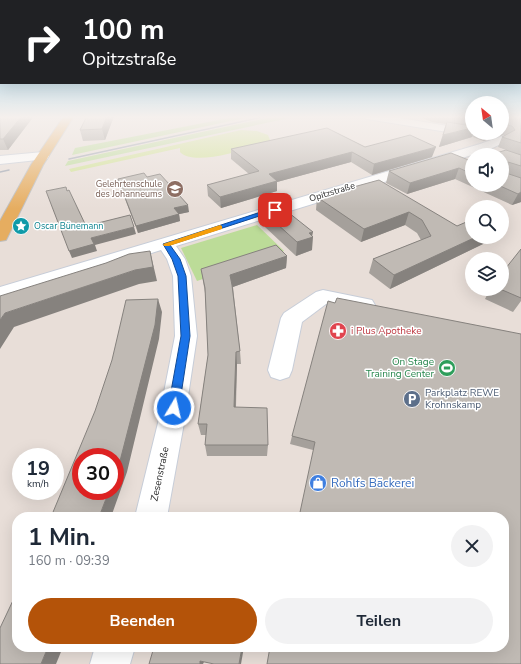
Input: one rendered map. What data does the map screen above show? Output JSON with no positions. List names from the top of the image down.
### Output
{
  "streets": {
    "street": ["Opitzstraße", "Zesenstraße"]
  },
  "crossings": [
    ["Opitzstraße", "Zesenstraße"]
  ],
  "places": {
    "school or university": ["Gelehrtenschule des Johanneums"],
    "place": ["Oscar Bünemann"],
    "pharmacy": ["i Plus Apotheke"],
    "sports": ["On Stage Training Center"],
    "parking": ["Parkplatz REWE Krohnskamp"],
    "shop": ["Rohlfs Bäckerei"]
  },
  "north": "top left",
  "page": {
    "turn": ["100 m", "Opitzstraße"],
    "speed": "19 km/h",
    "limit": "30",
    "heading": ["1 Min.", "160 m · 09:39"],
    "buttons": ["Beenden", "Teilen"]
  }
}
